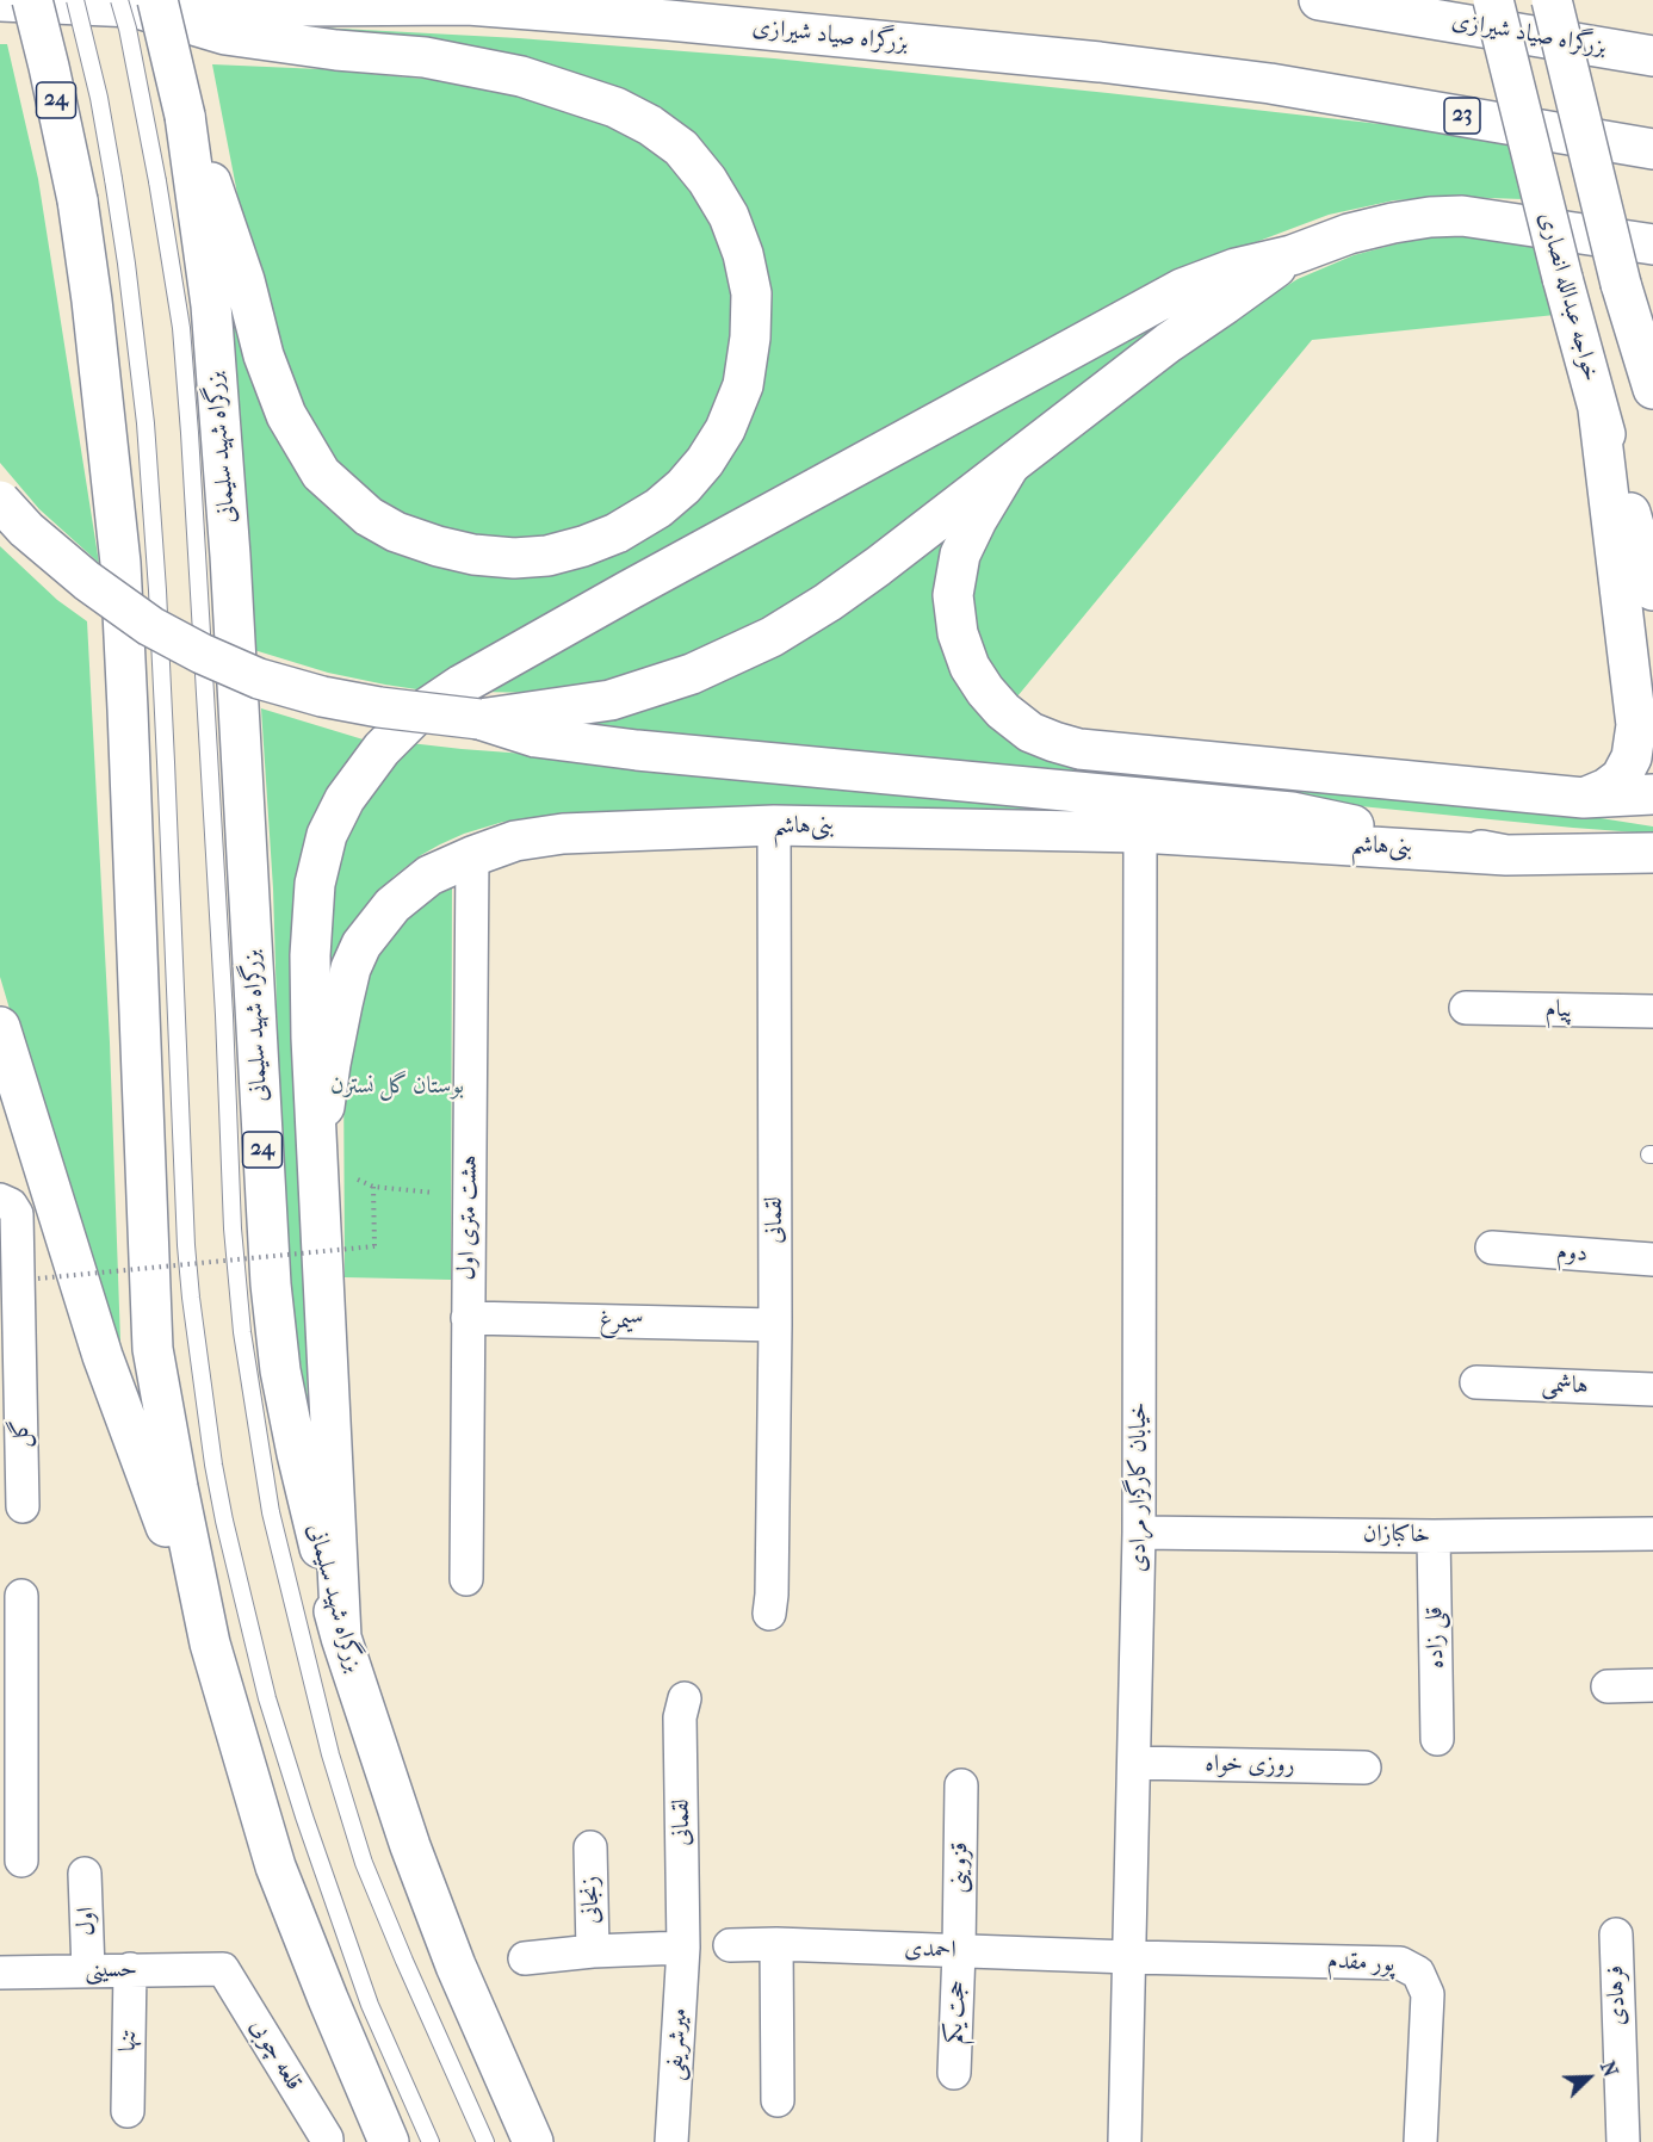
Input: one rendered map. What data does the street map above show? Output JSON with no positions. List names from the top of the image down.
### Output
{
  "streets": {
    "main road": [
      "بزرگراه صیاد شیرازی",
      "24",
      "23",
      "خواجه عبدالله انصاری",
      "بزرگراه شهید سلیمانی",
      "بنی‌هاشم"
    ],
    "street": [
      "پیام",
      "هشت متری اول",
      "لقمانی",
      "دوم",
      "سیمرغ",
      "هاشمی",
      "گل",
      "خیابان کارگزار مرادی",
      "خاکبازان",
      "قلی زاده",
      "روزی خواه",
      "قزوینی",
      "زنجانی",
      "اول",
      "احمدی",
      "پور مقدم",
      "حسینی",
      "فرهادی",
      "حجت یکم",
      "تنها",
      "میرشریفی",
      "قلعه چوبی"
    ]
  },
  "crossings": [
    ["بزرگراه صیاد شیرازی", "بزرگراه شهید سلیمانی"],
    ["بنی‌هاشم", "هشت متری اول"],
    ["بنی‌هاشم", "لقمانی"],
    ["بنی‌هاشم", "خیابان کارگزار مرادی"],
    ["هشت متری اول", "سیمرغ"],
    ["لقمانی", "سیمرغ"],
    ["لقمانی", "میرشریفی"],
    ["خیابان کارگزار مرادی", "خاکبازان"],
    ["خیابان کارگزار مرادی", "روزی خواه"],
    ["خیابان کارگزار مرادی", "احمدی"],
    ["خیابان کارگزار مرادی", "پور مقدم"],
    ["خاکبازان", "قلی زاده"],
    ["قزوینی", "احمدی"],
    ["قزوینی", "حجت یکم"],
    ["اول", "حسینی"],
    ["احمدی", "پور مقدم"],
    ["احمدی", "حجت یکم"],
    ["حسینی", "تنها"],
    ["حسینی", "قلعه چوبی"]
  ],
  "parks": ["بوستان گل نسترن"],
  "north": "top right"
}
